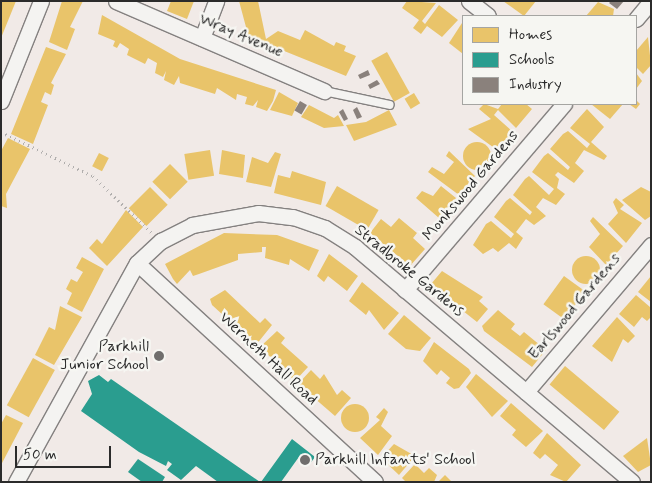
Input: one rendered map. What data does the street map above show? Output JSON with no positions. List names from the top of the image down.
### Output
{
  "streets": {
    "street": [
      "Wray Avenue",
      "Monkswood Gardens",
      "Stradbroke Gardens",
      "Earlswood Gardens",
      "Werneth Hall Road"
    ]
  },
  "crossings": [
    ["Monkswood Gardens", "Stradbroke Gardens"],
    ["Stradbroke Gardens", "Earlswood Gardens"],
    ["Stradbroke Gardens", "Werneth Hall Road"]
  ],
  "places": ["Parkhill Junior School", "Parkhill Infants' School"],
  "legend": ["Homes", "Schools", "Industry"],
  "scale_bar": "50 m"
}
